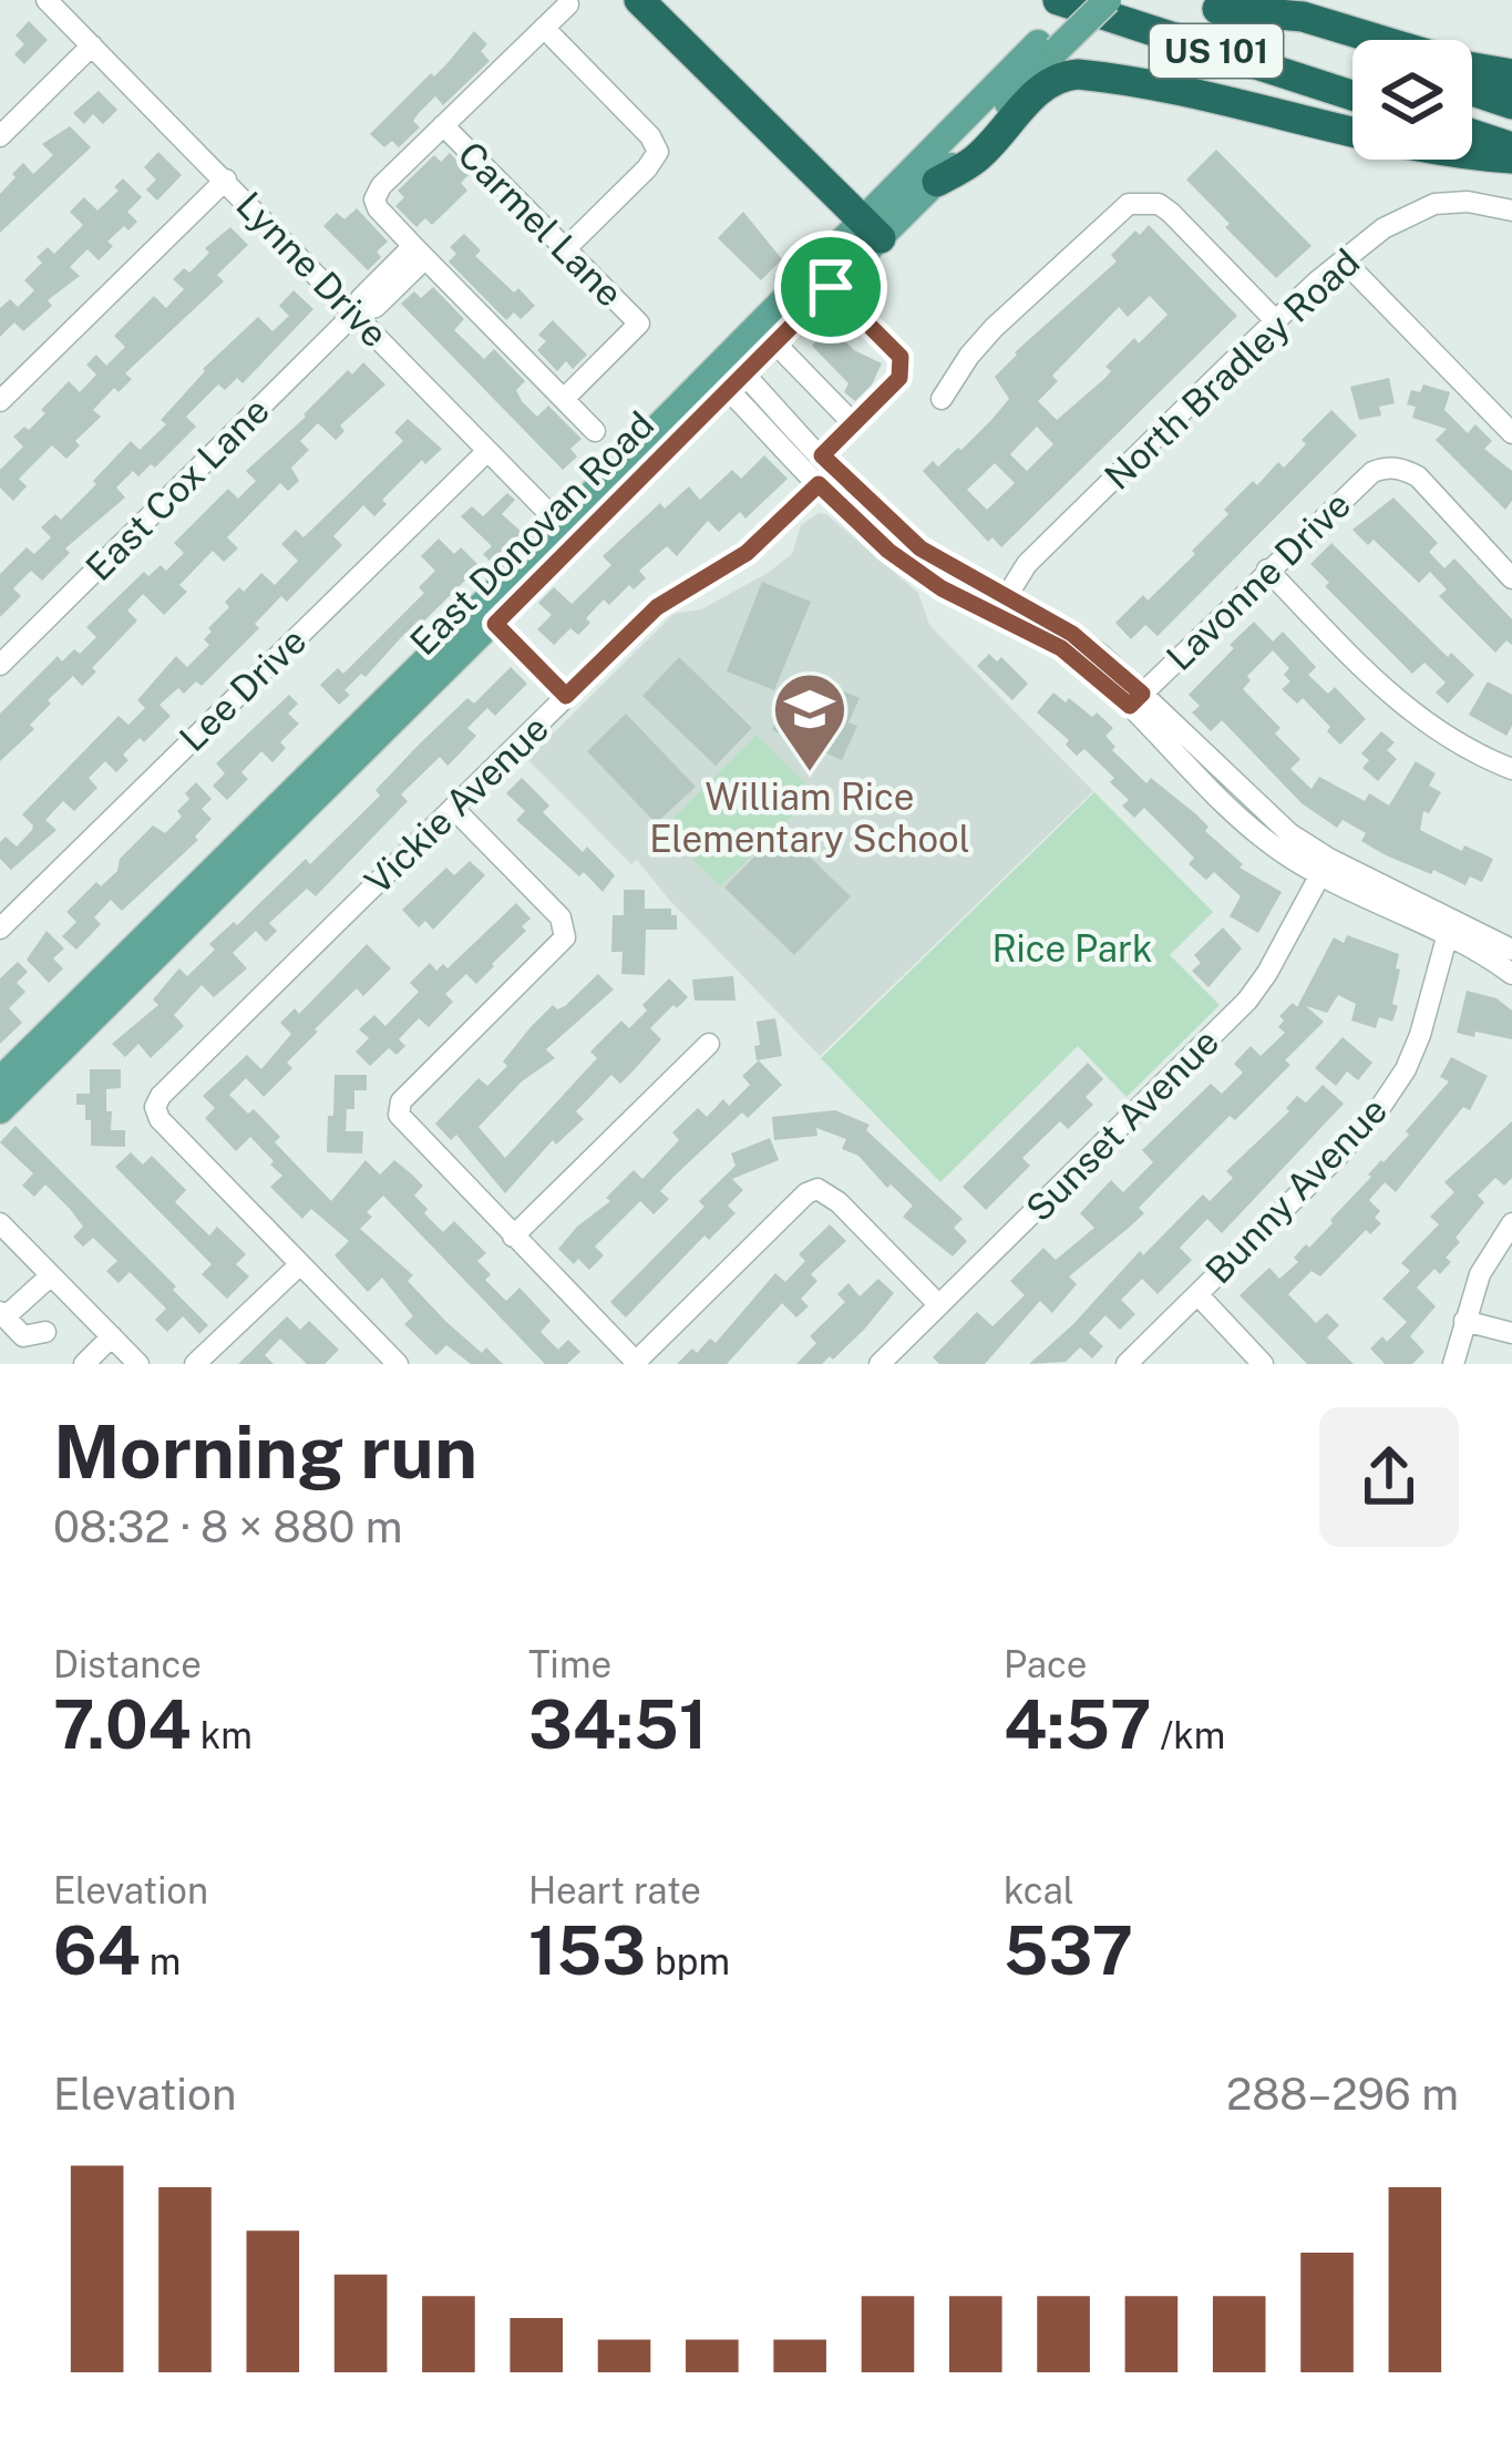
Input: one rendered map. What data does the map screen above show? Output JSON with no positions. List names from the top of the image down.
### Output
{
  "streets": {
    "highway": ["US 101"],
    "main road": ["East Donovan Road"],
    "street": [
      "Carmel Lane",
      "Lynne Drive",
      "North Bradley Road",
      "East Cox Lane",
      "Lavonne Drive",
      "Lee Drive",
      "Vickie Avenue",
      "Sunset Avenue",
      "Bunny Avenue"
    ]
  },
  "crossings": [
    ["Lynne Drive", "East Cox Lane"],
    ["Lynne Drive", "East Donovan Road"],
    ["Lynne Drive", "Lee Drive"],
    ["East Donovan Road", "Vickie Avenue"]
  ],
  "parks": ["Rice Park"],
  "places": {
    "school or university": ["William Rice Elementary School"]
  },
  "page": {
    "heading": ["Morning run", "08:32 · 8 × 880 m"],
    "stats": [
      ["Distance", "7.04 km"],
      ["Time", "34:51"],
      ["Pace", "4:57 /km"],
      ["Elevation", "64 m"],
      ["Heart rate", "153 bpm"],
      ["kcal", "537"]
    ],
    "chart": ["Elevation", "288–296 m"]
  }
}
